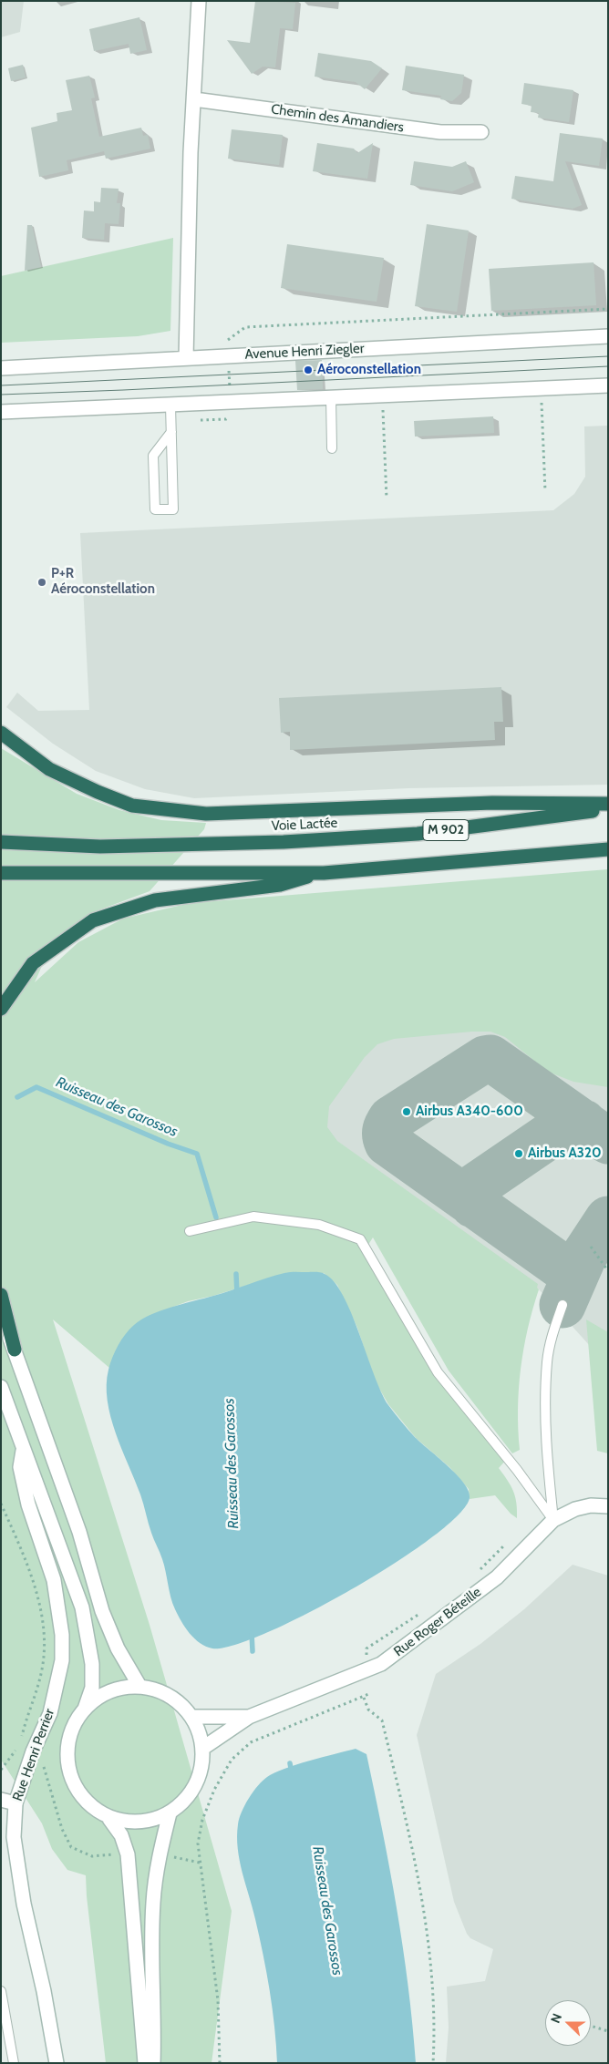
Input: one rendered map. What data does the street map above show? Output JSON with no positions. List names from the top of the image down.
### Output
{
  "streets": {
    "highway": ["Voie Lactée", "M 902"],
    "street": [
      "Chemin des Amandiers",
      "Avenue Henri Ziegler",
      "Rue Roger Béteille",
      "Rue Henri Perrier"
    ]
  },
  "water": ["Ruisseau des Garossos"],
  "places": [
    "Aéroconstellation",
    "P+R Aéroconstellation",
    "Airbus A340-600",
    "Airbus A320"
  ],
  "north": "left"
}
